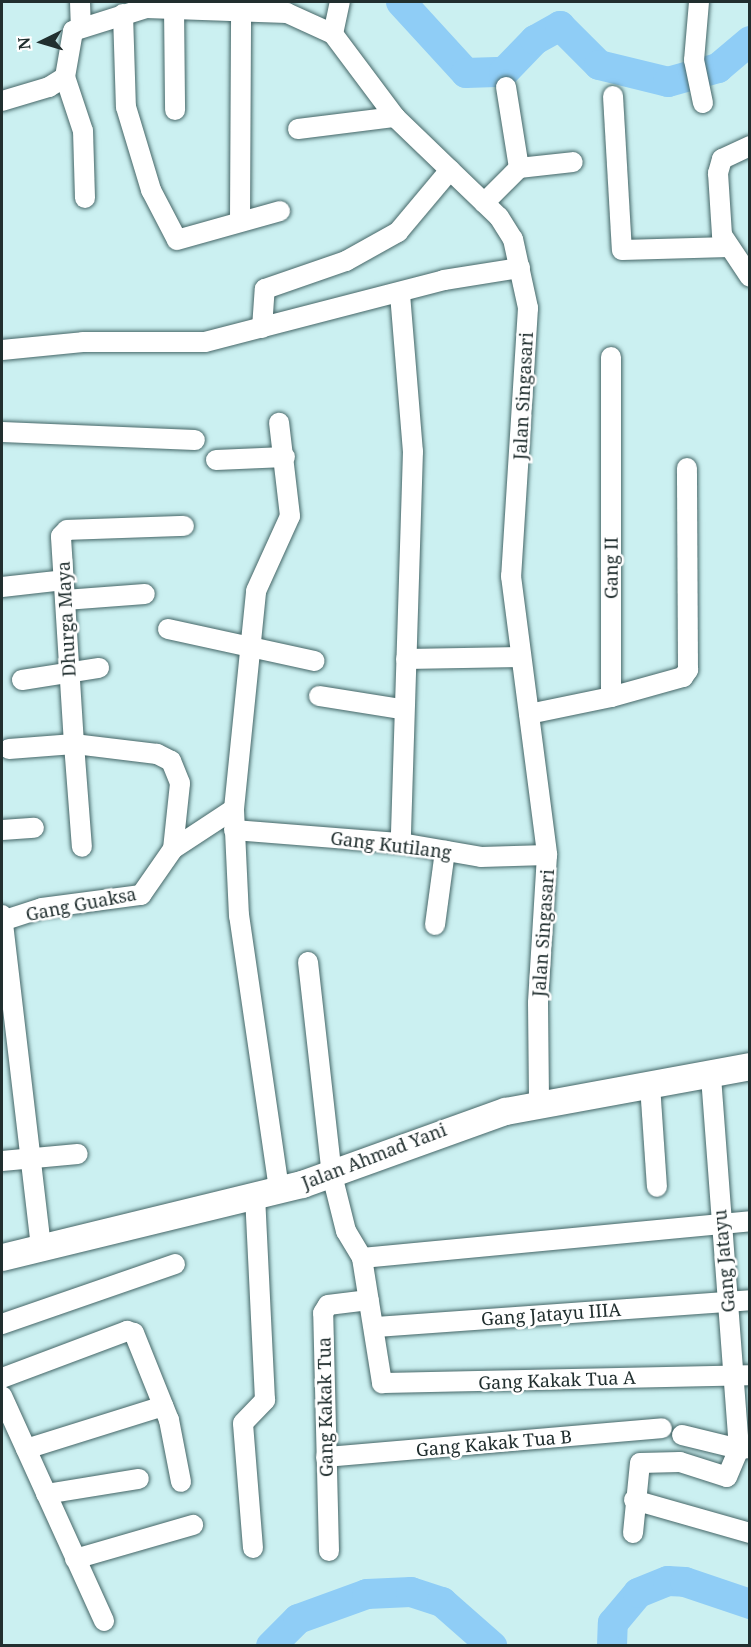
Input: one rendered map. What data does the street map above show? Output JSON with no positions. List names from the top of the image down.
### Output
{
  "streets": {
    "main road": ["Jalan Ahmad Yani"],
    "street": [
      "Jalan Singasari",
      "Gang II",
      "Dhurga Maya",
      "Gang Kutilang",
      "Gang Guaksa",
      "Gang Jatayu",
      "Gang Jatayu IIIA",
      "Gang Kakak Tua A",
      "Gang Kakak Tua",
      "Gang Kakak Tua B"
    ]
  },
  "crossings": [
    ["Jalan Singasari", "Gang Kutilang"],
    ["Jalan Singasari", "Jalan Ahmad Yani"],
    ["Jalan Ahmad Yani", "Gang Jatayu"],
    ["Gang Jatayu", "Gang Jatayu IIIA"],
    ["Gang Jatayu", "Gang Kakak Tua A"],
    ["Gang Jatayu IIIA", "Gang Kakak Tua A"],
    ["Gang Kakak Tua", "Gang Kakak Tua B"]
  ],
  "north": "left"
}
